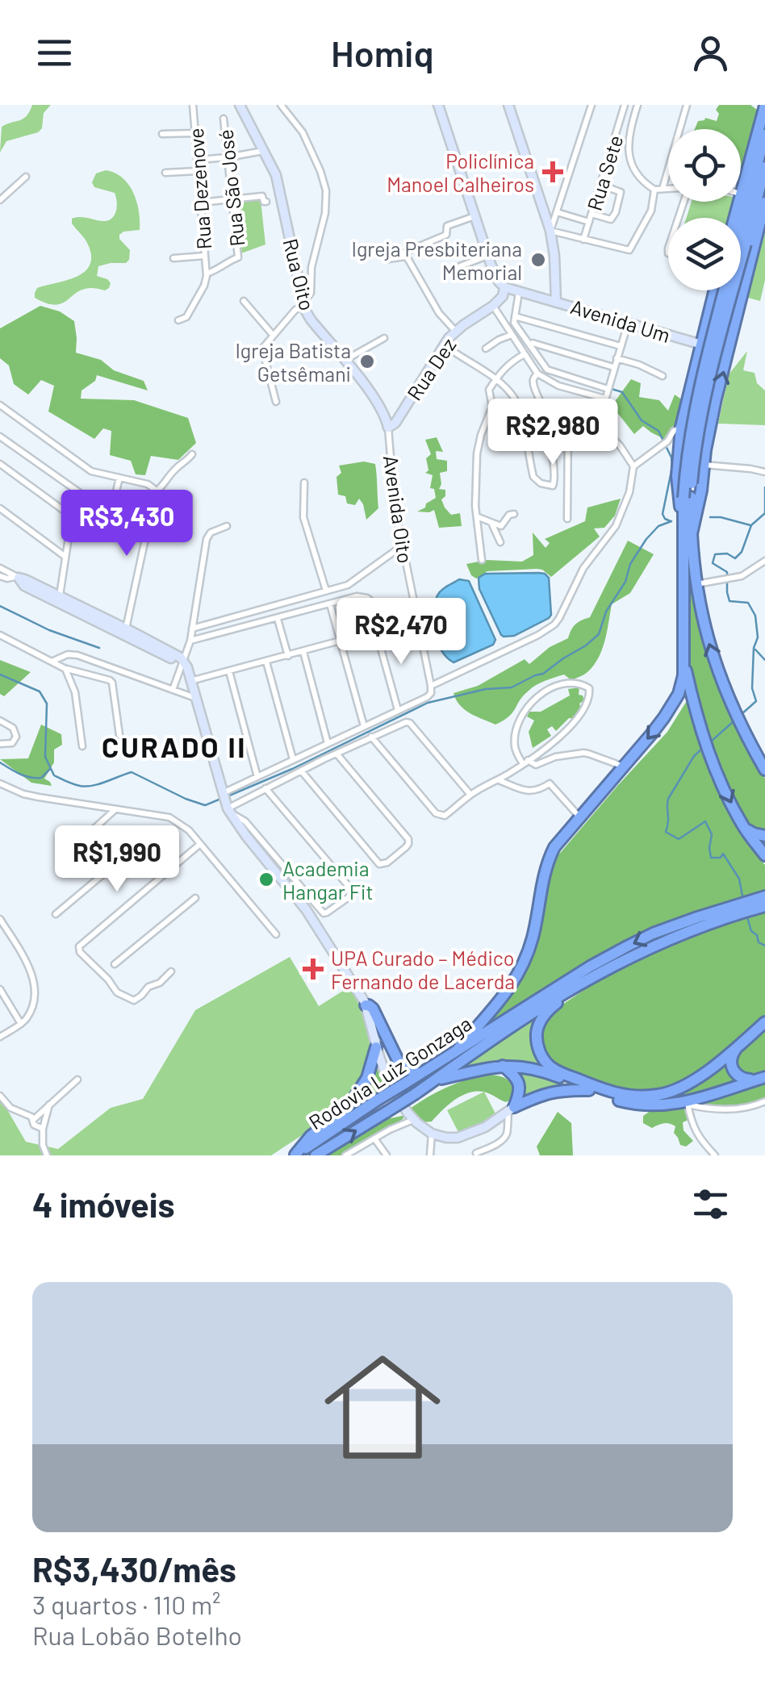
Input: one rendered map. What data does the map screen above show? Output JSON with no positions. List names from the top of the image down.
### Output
{
  "streets": {
    "highway": ["Rodovia Luiz Gonzaga"],
    "street": [
      "Rua Sete",
      "Rua São José",
      "Rua Dezenove",
      "Rua Oito",
      "Avenida Um",
      "Rua Dez",
      "Avenida Oito"
    ]
  },
  "crossings": [
    ["Rua São José", "Rua Dezenove"],
    ["Rua Oito", "Rua Dez"],
    ["Rua Oito", "Avenida Oito"],
    ["Avenida Um", "Rua Dez"],
    ["Rua Dez", "Avenida Oito"]
  ],
  "districts": ["CURADO II"],
  "places": {
    "health": ["Policlínica Manoel Calheiros", "UPA Curado – Médico Fernando de Lacerda"],
    "other": ["Igreja Presbiteriana Memorial", "Igreja Batista Getsêmani", "Academia Hangar Fit"]
  },
  "page": {
    "header": "Homiq",
    "price": [
      "R$2,980",
      "R$3,430",
      "R$2,470",
      "R$1,990"
    ],
    "heading": "4 imóveis",
    "list": [
      {
        "name": "R$3,430/mês",
        "note": "3 quartos · 110 m² · Rua Lobão Botelho"
      }
    ]
  }
}
